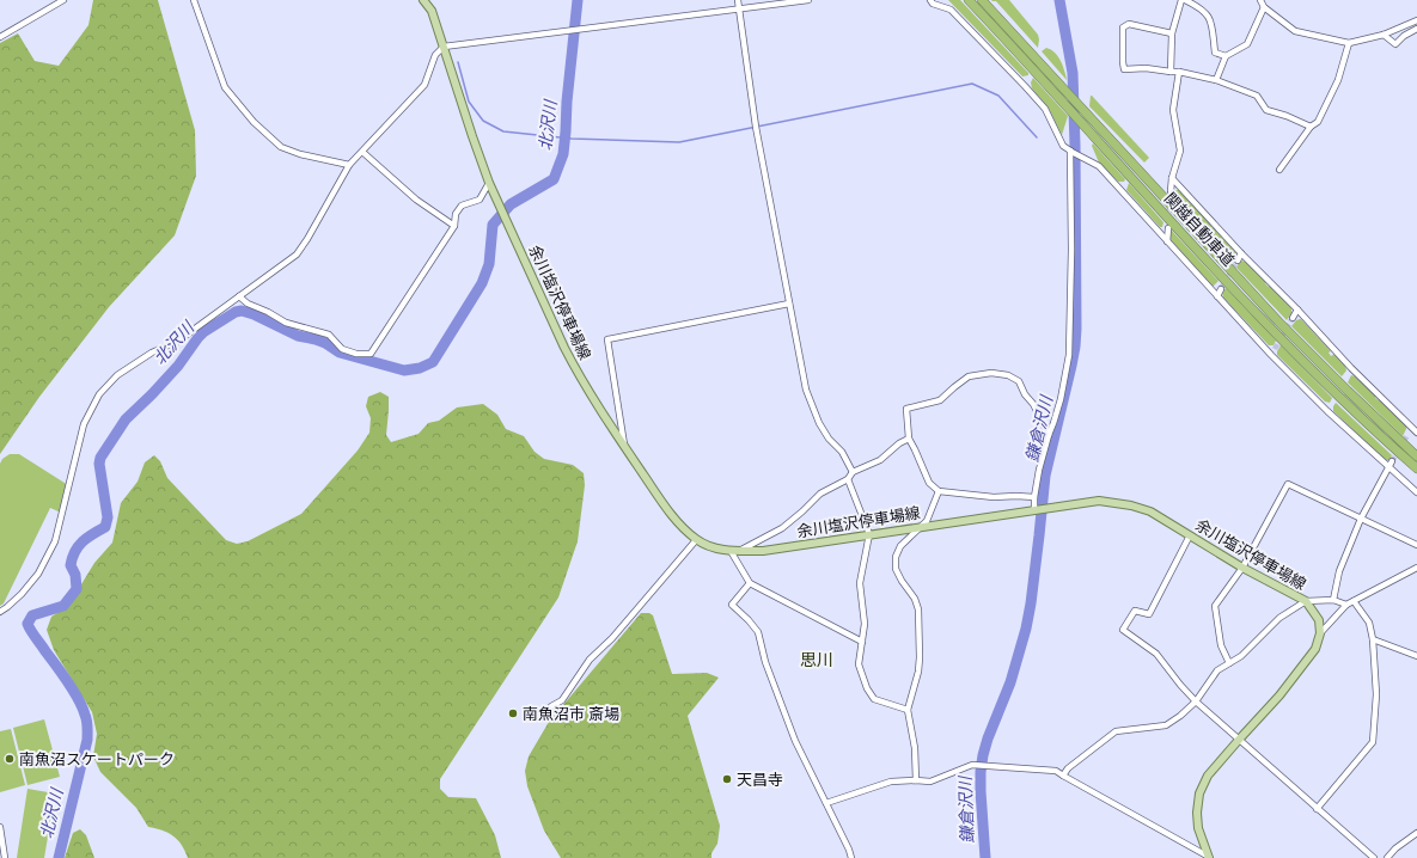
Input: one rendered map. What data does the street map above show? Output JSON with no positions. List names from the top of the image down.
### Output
{
  "streets": {
    "highway": ["関越自動車道"],
    "main road": ["余川塩沢停車場線"]
  },
  "districts": ["思川"],
  "water": ["北沢川", "鎌倉沢川"],
  "places": ["南魚沼市 斎場", "南魚沼スケートパーク", "天昌寺"]
}
